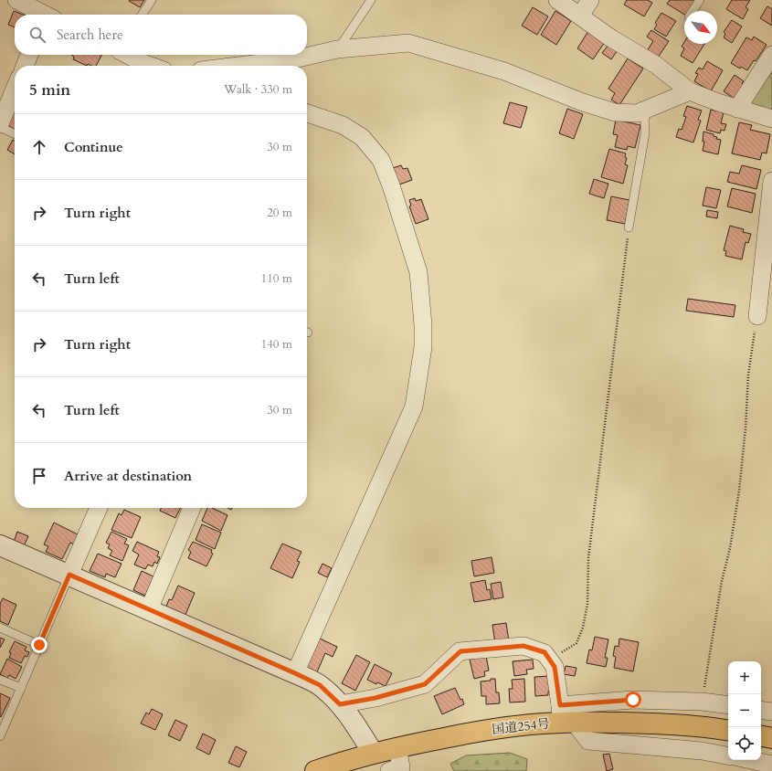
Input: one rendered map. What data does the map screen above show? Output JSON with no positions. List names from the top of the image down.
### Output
{
  "streets": {
    "highway": ["国道254号"]
  },
  "north": "bottom right",
  "page": {
    "search": "Search here",
    "heading": ["5 min", "Walk · 330 m"],
    "list": [
      ["Continue", "30 m"],
      ["Turn right", "20 m"],
      ["Turn left", "110 m"],
      ["Turn right", "140 m"],
      ["Turn left", "30 m"],
      "Arrive at destination"
    ],
    "map_buttons": ["+", "−"]
  }
}
